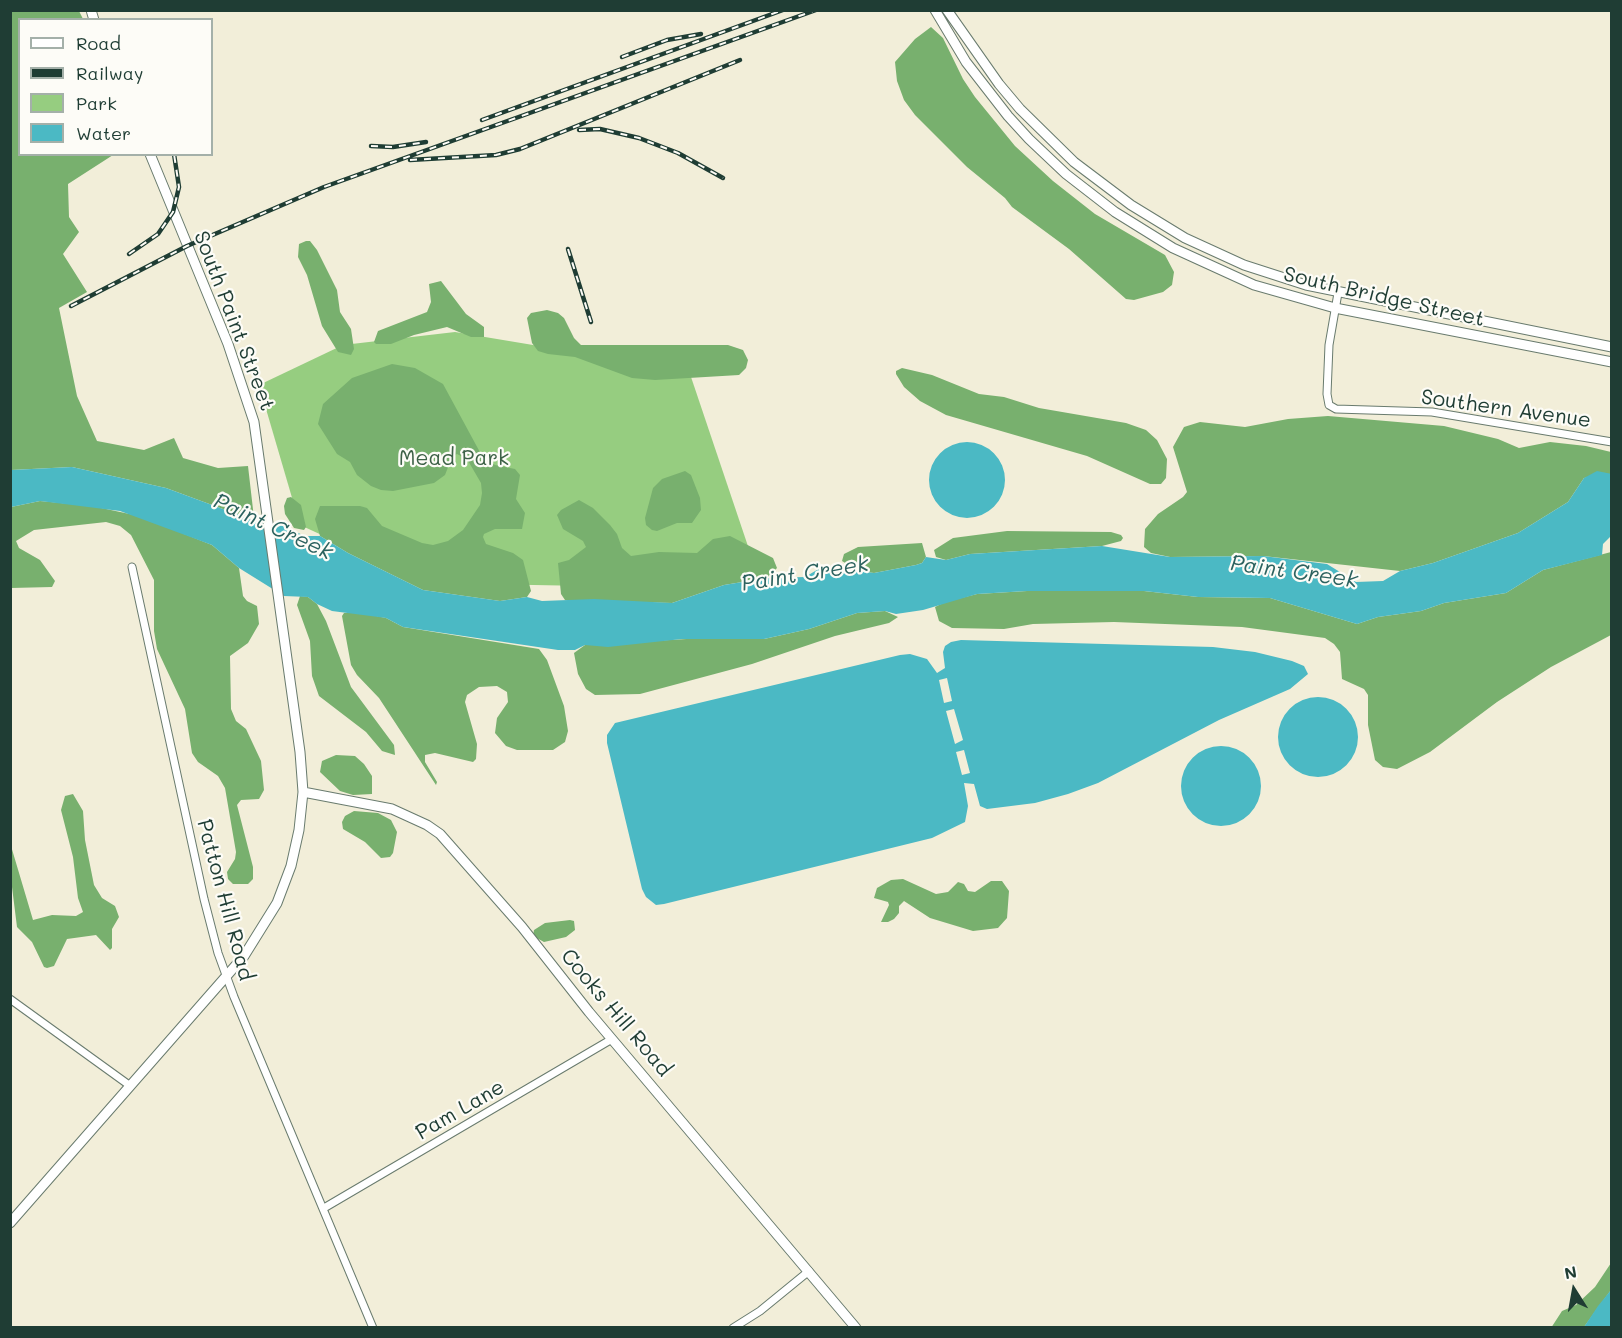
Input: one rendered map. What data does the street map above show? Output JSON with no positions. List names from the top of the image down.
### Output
{
  "streets": {
    "main road": ["South Bridge Street", "South Paint Street", "Cooks Hill Road"],
    "street": ["Southern Avenue", "Patton Hill Road", "Pam Lane"]
  },
  "crossings": [
    ["South Bridge Street", "Southern Avenue"],
    ["South Paint Street", "Patton Hill Road"],
    ["South Paint Street", "Cooks Hill Road"],
    ["Patton Hill Road", "Pam Lane"],
    ["Cooks Hill Road", "Pam Lane"]
  ],
  "water": ["Paint Creek"],
  "parks": ["Mead Park"],
  "legend": [
    "Road",
    "Railway",
    "Park",
    "Water"
  ],
  "north": "top"
}
